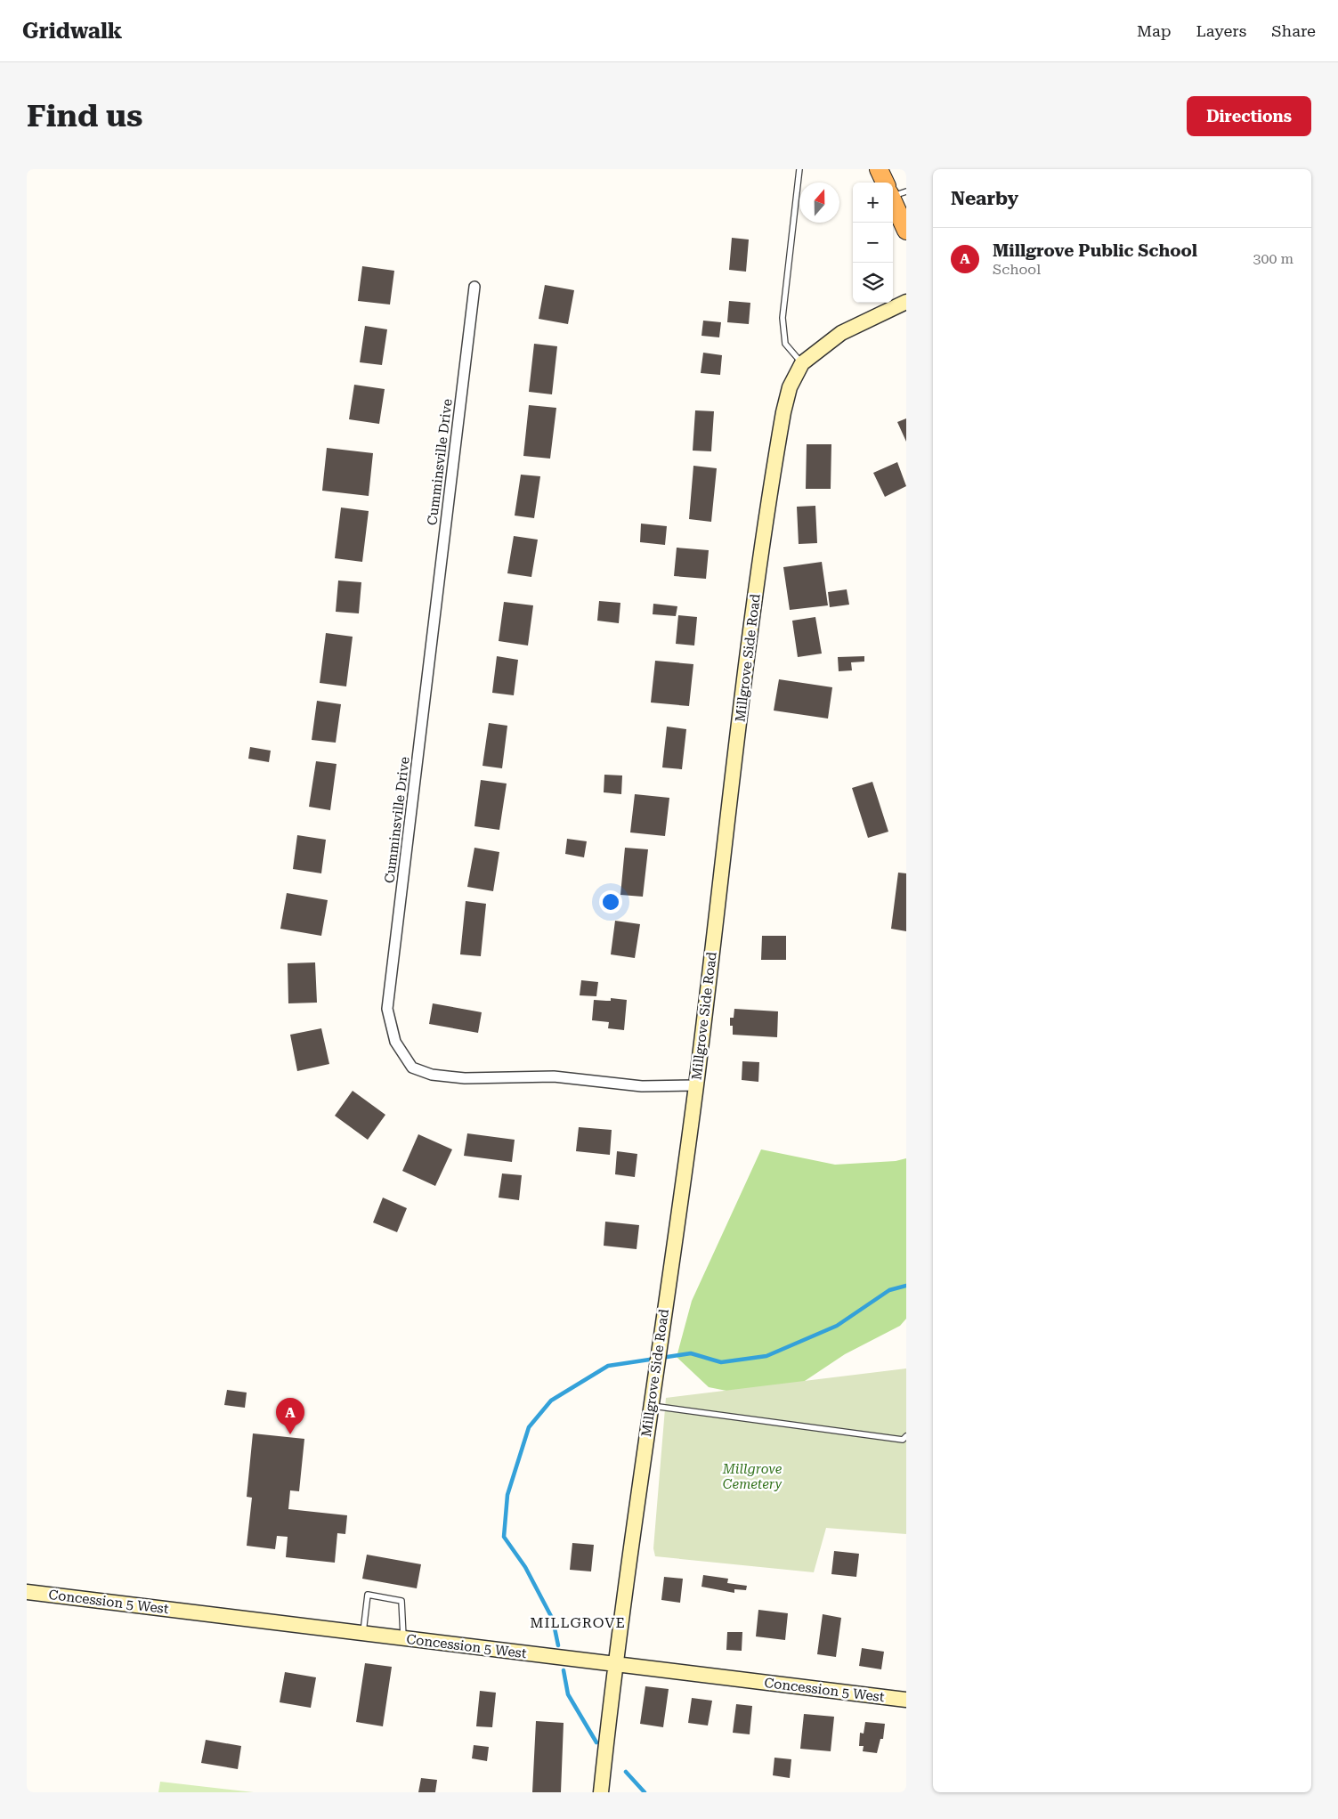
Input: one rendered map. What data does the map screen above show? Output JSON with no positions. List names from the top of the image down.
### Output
{
  "streets": {
    "main road": ["Millgrove Side Road", "Concession 5 West"],
    "street": ["Cumminsville Drive"]
  },
  "crossings": [
    ["Cumminsville Drive", "Millgrove Side Road"],
    ["Millgrove Side Road", "Concession 5 West"]
  ],
  "districts": ["MILLGROVE"],
  "parks": ["Millgrove Cemetery"],
  "north": "top",
  "page": {
    "header": "Gridwalk",
    "nav": ["Map", "Layers", "Share"],
    "buttons": "Directions",
    "title": "Find us",
    "heading": "Nearby",
    "map_buttons": ["+", "−"],
    "list": [
      {
        "mark": "A",
        "name": "Millgrove Public School",
        "note": "School",
        "value": "300 m"
      }
    ],
    "pins": "A"
  }
}
